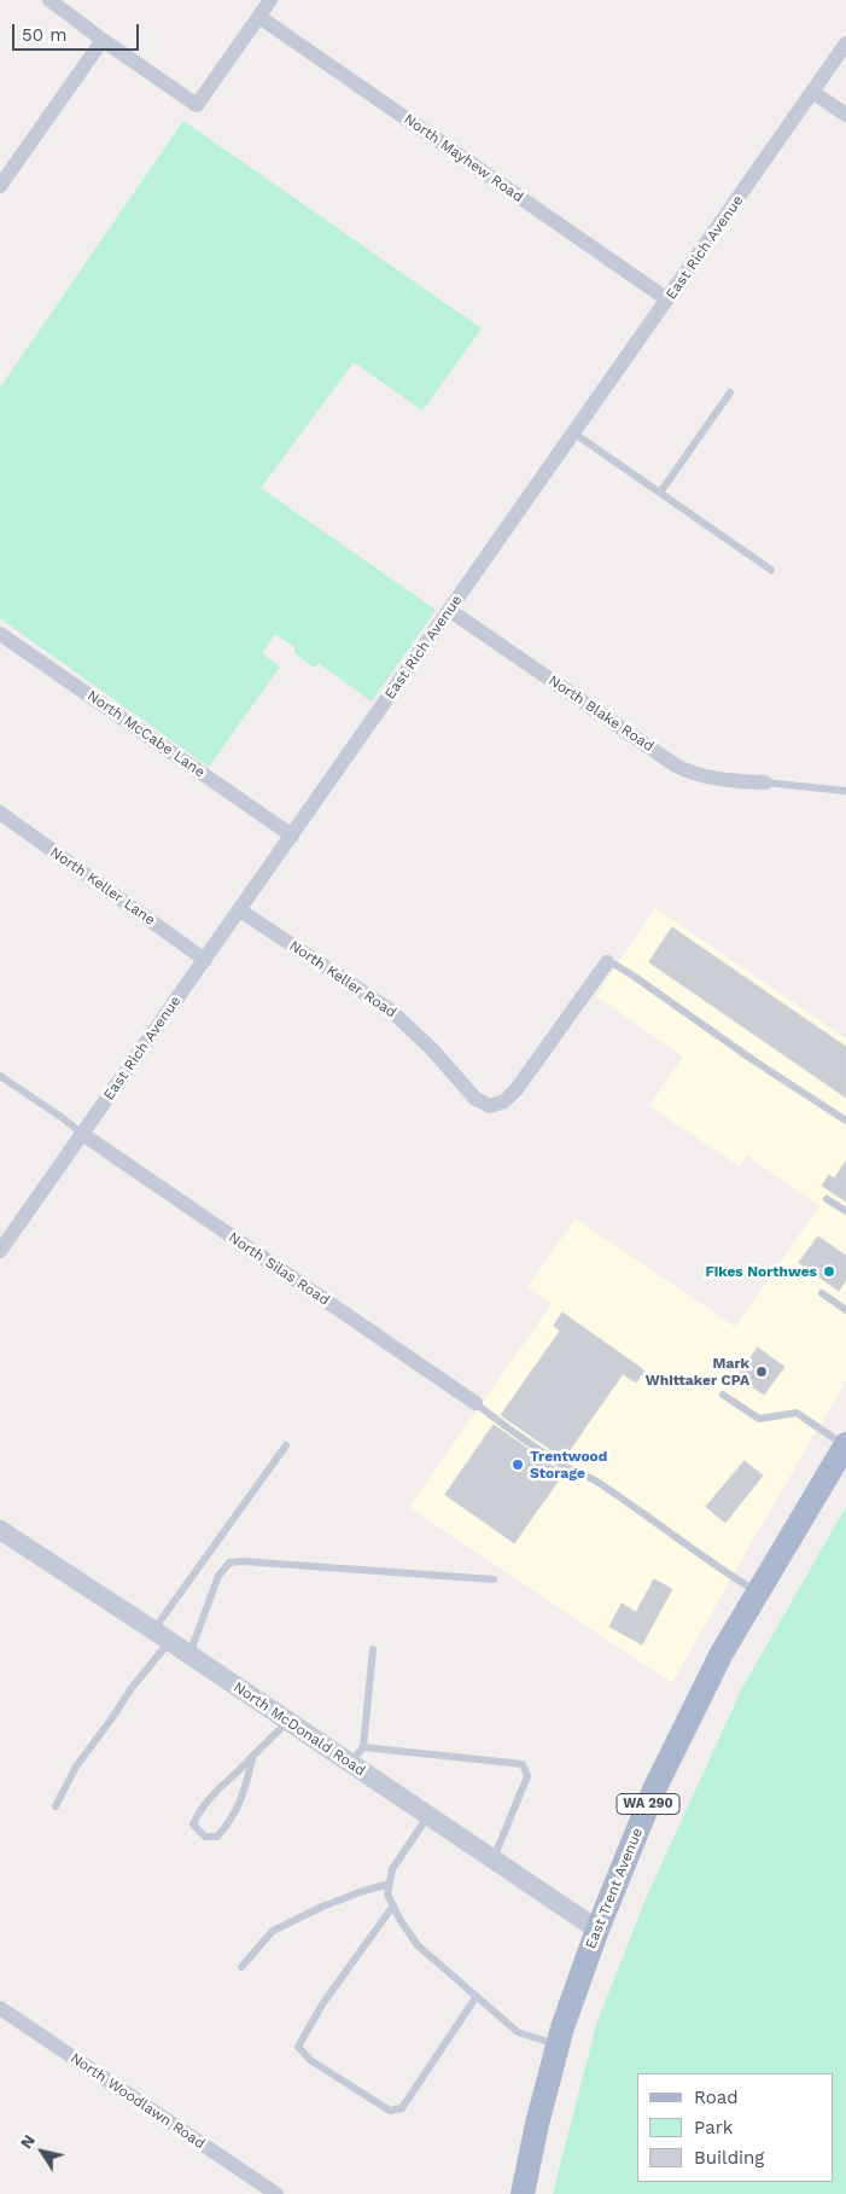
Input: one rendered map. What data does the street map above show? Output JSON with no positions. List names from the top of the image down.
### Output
{
  "streets": {
    "main road": ["WA 290", "East Trent Avenue"],
    "street": [
      "North Mayhew Road",
      "East Rich Avenue",
      "North Blake Road",
      "North McCabe Lane",
      "North Keller Lane",
      "North Keller Road",
      "North Silas Road",
      "North McDonald Road",
      "North Woodlawn Road"
    ]
  },
  "crossings": [
    ["North Mayhew Road", "East Rich Avenue"],
    ["East Rich Avenue", "North Blake Road"],
    ["East Rich Avenue", "North McCabe Lane"],
    ["East Rich Avenue", "North Keller Lane"],
    ["East Rich Avenue", "North Keller Road"],
    ["East Rich Avenue", "North Silas Road"],
    ["North McDonald Road", "East Trent Avenue"]
  ],
  "places": ["Fikes Northwes", "Mark Whittaker CPA", "Trentwood Storage"],
  "legend": ["Road", "Park", "Building"],
  "scale_bar": "50 m",
  "north": "top left"
}
